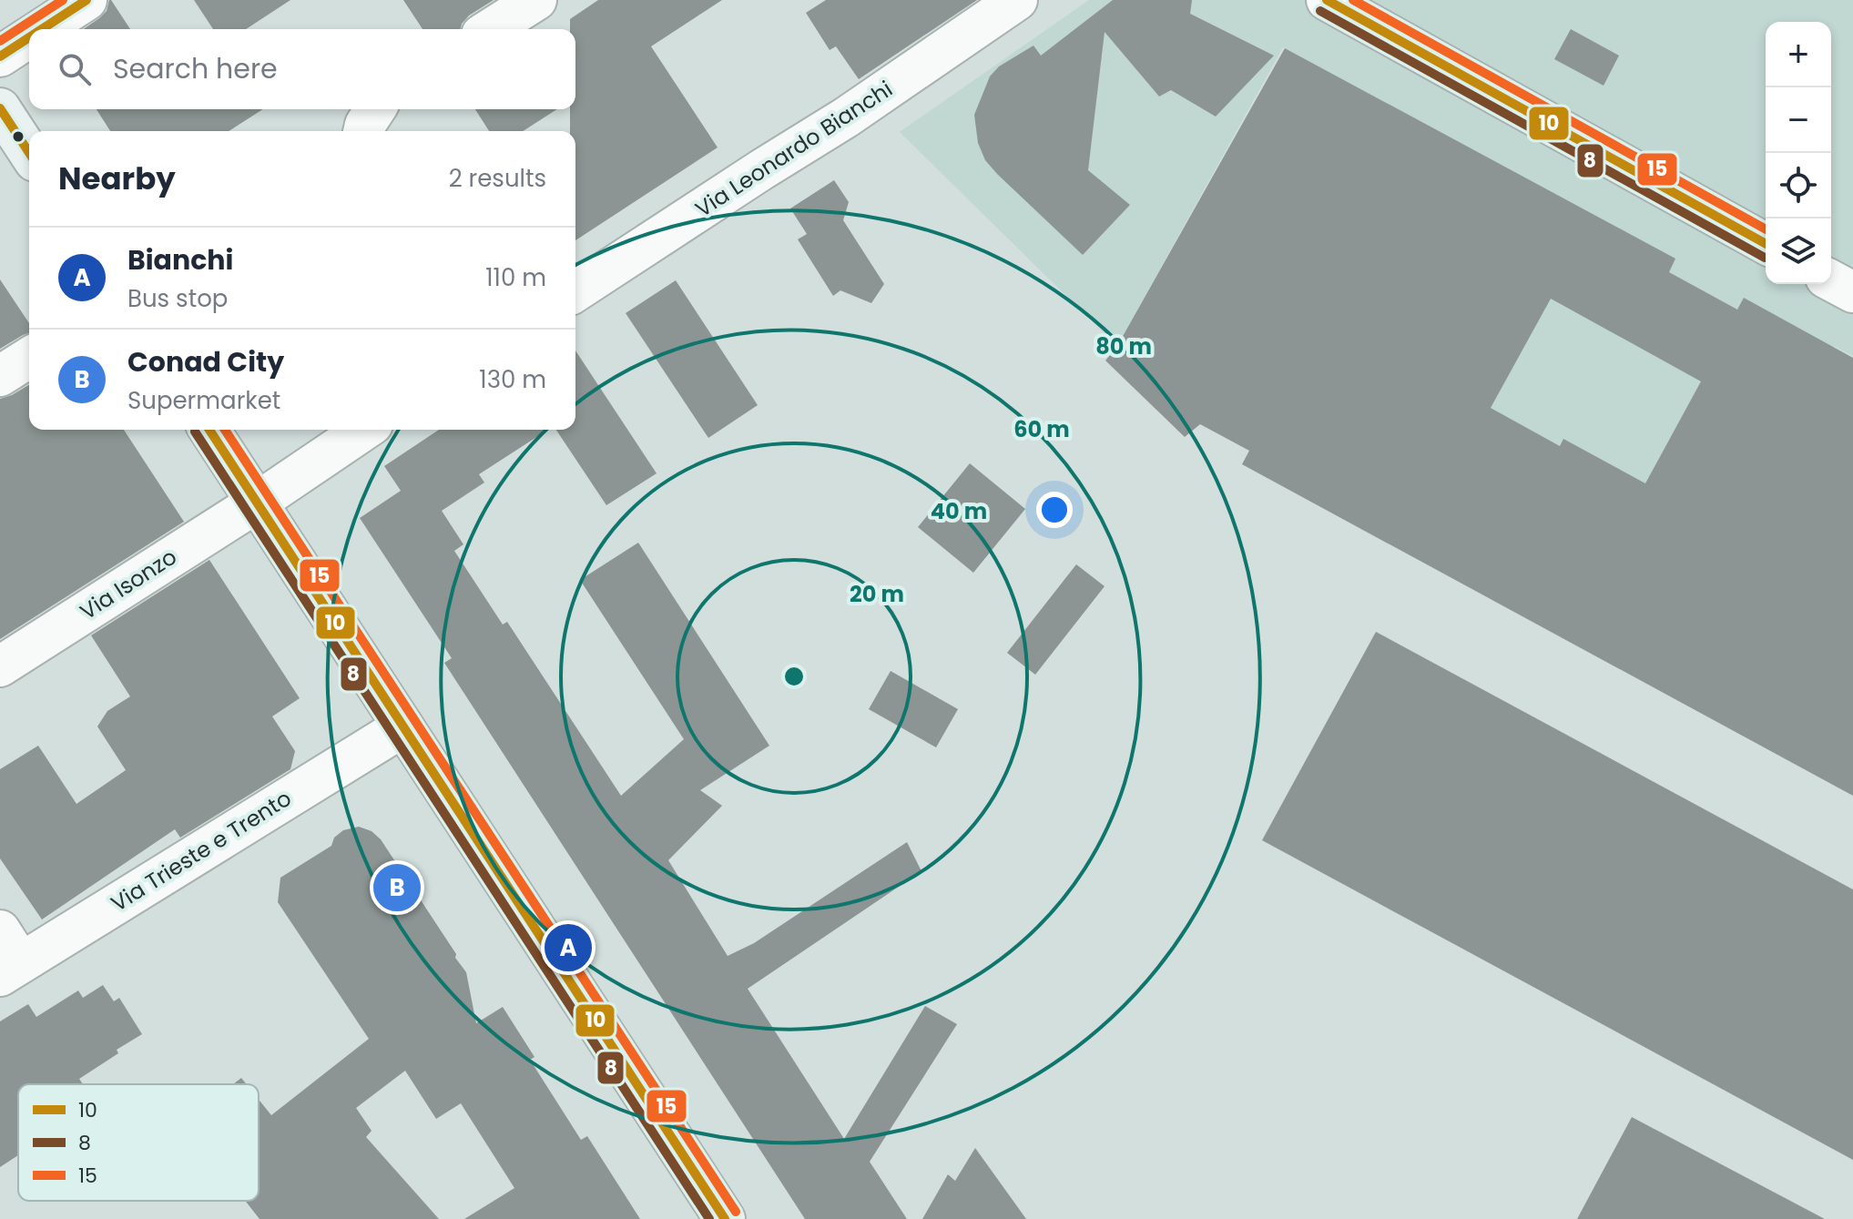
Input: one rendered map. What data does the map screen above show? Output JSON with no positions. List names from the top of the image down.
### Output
{
  "streets": {
    "street": ["Via Leonardo Bianchi", "Via Isonzo", "Via Trieste e Trento"]
  },
  "lines": ["transit line 10", "transit line 15", "transit line 8"],
  "legend": ["10", "8", "15"],
  "page": {
    "map_buttons": ["+", "−"],
    "search": "Search here",
    "heading": ["Nearby", "2 results"],
    "list": [
      {
        "mark": "A",
        "name": "Bianchi",
        "note": "Bus stop",
        "value": "110 m"
      },
      {
        "mark": "B",
        "name": "Conad City",
        "note": "Supermarket",
        "value": "130 m"
      }
    ],
    "pins": ["B", "A"]
  },
  "rings": [
    "80 m",
    "60 m",
    "40 m",
    "20 m"
  ]
}
